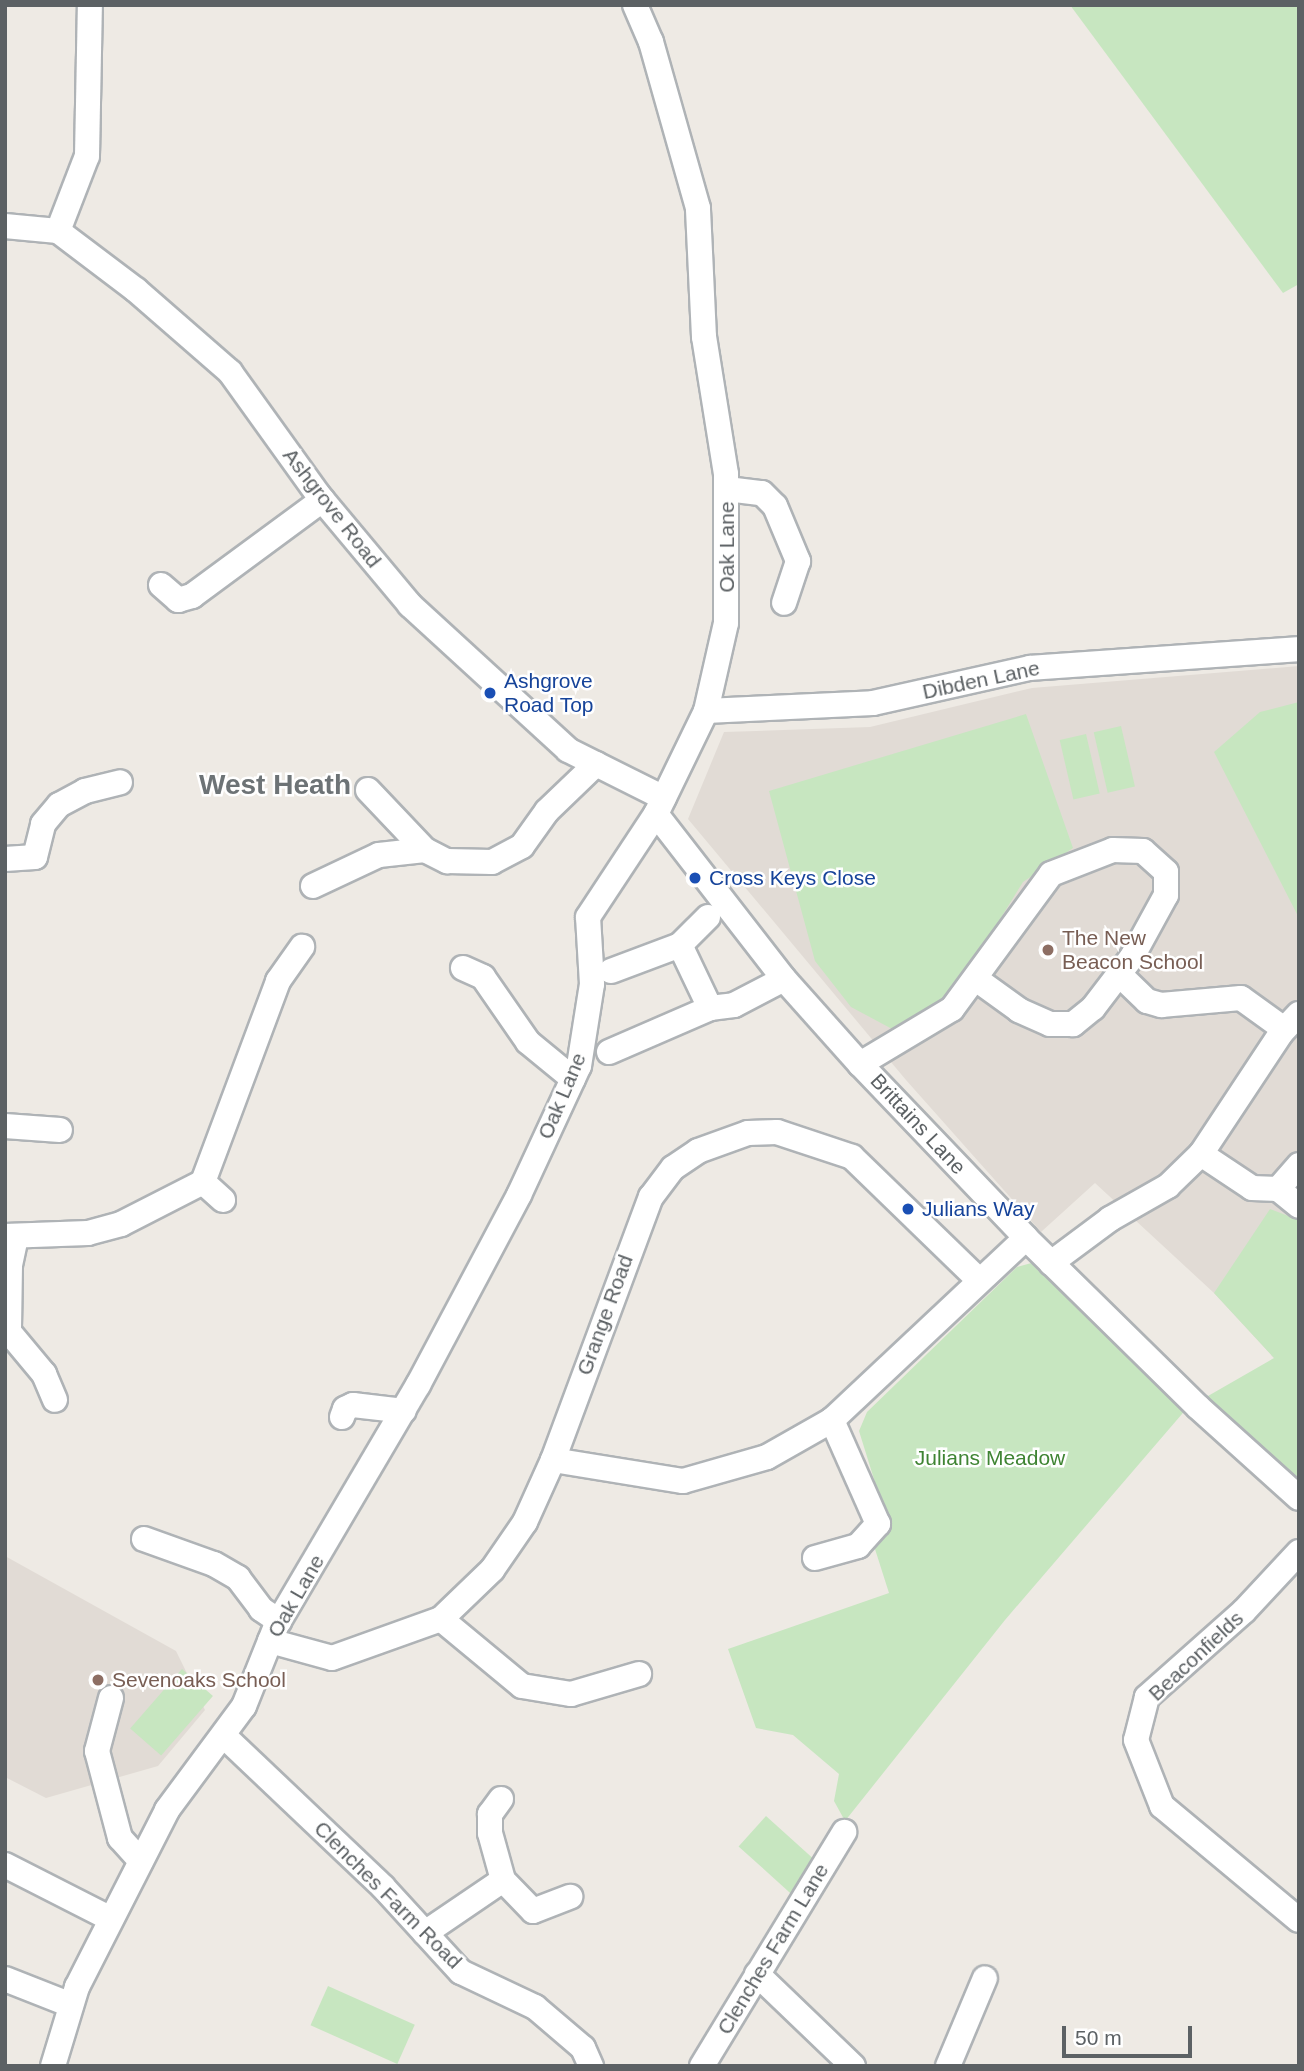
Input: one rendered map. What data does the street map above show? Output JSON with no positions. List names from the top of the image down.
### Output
{
  "streets": {
    "street": [
      "Ashgrove Road",
      "Oak Lane",
      "Dibden Lane",
      "Brittains Lane",
      "Grange Road",
      "Beaconfields",
      "Clenches Farm Road",
      "Clenches Farm Lane"
    ]
  },
  "crossings": [
    ["Ashgrove Road", "Oak Lane"],
    ["Ashgrove Road", "Brittains Lane"],
    ["Oak Lane", "Dibden Lane"],
    ["Oak Lane", "Brittains Lane"],
    ["Oak Lane", "Grange Road"],
    ["Oak Lane", "Clenches Farm Road"]
  ],
  "districts": ["West Heath"],
  "parks": ["Julians Meadow"],
  "places": [
    "Ashgrove Road Top",
    "Cross Keys Close",
    "The New Beacon School",
    "Julians Way",
    "Sevenoaks School"
  ],
  "scale_bar": "50 m"
}
